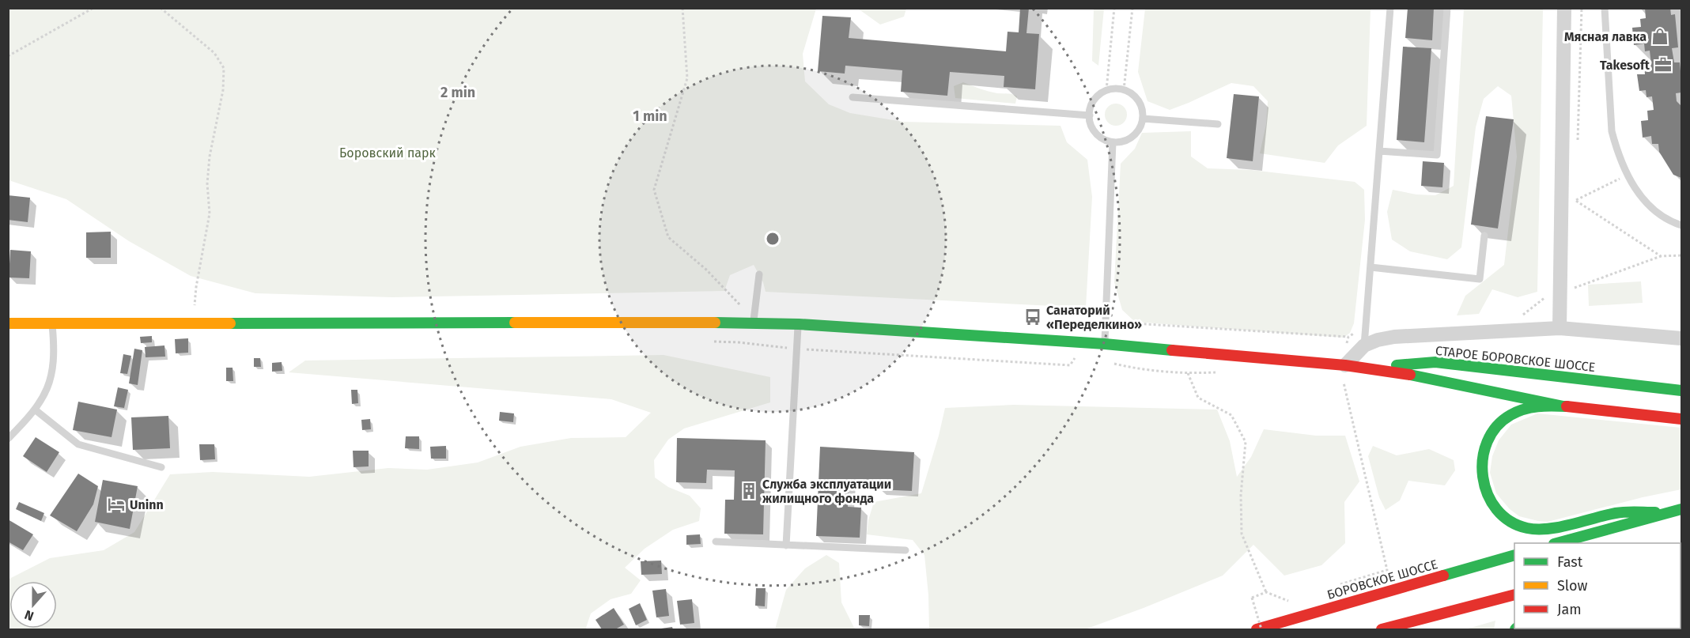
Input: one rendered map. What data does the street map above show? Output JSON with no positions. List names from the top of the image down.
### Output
{
  "streets": {
    "street": ["СТАРОЕ БОРОВСКОЕ ШОССЕ", "БОРОВСКОЕ ШОССЕ"]
  },
  "parks": ["Боровский парк"],
  "places": {
    "shop": ["Мясная лавка"],
    "office": ["Takesoft"],
    "bus stop": ["Санаторий «Переделкино»"],
    "building": ["Служба эксплуатации жилищного фонда"],
    "hotel": ["Uninn"]
  },
  "legend": ["Fast", "Slow", "Jam"],
  "north": "bottom",
  "rings": ["2 min", "1 min"]
}
